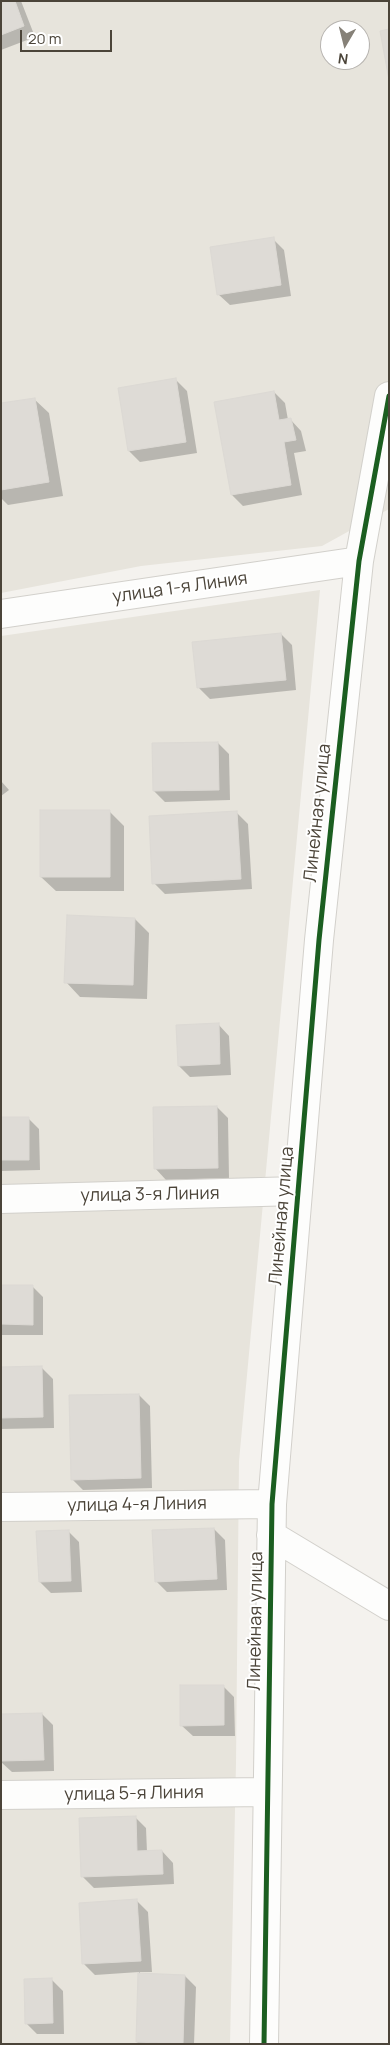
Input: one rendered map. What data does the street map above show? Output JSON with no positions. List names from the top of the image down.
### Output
{
  "streets": {
    "street": [
      "улица 1-я Линия",
      "Линейная улица",
      "улица 3-я Линия",
      "улица 4-я Линия",
      "улица 5-я Линия"
    ]
  },
  "crossings": [
    ["улица 1-я Линия", "Линейная улица"],
    ["Линейная улица", "улица 3-я Линия"],
    ["Линейная улица", "улица 4-я Линия"],
    ["Линейная улица", "улица 5-я Линия"]
  ],
  "scale_bar": "20 m",
  "north": "bottom"
}
